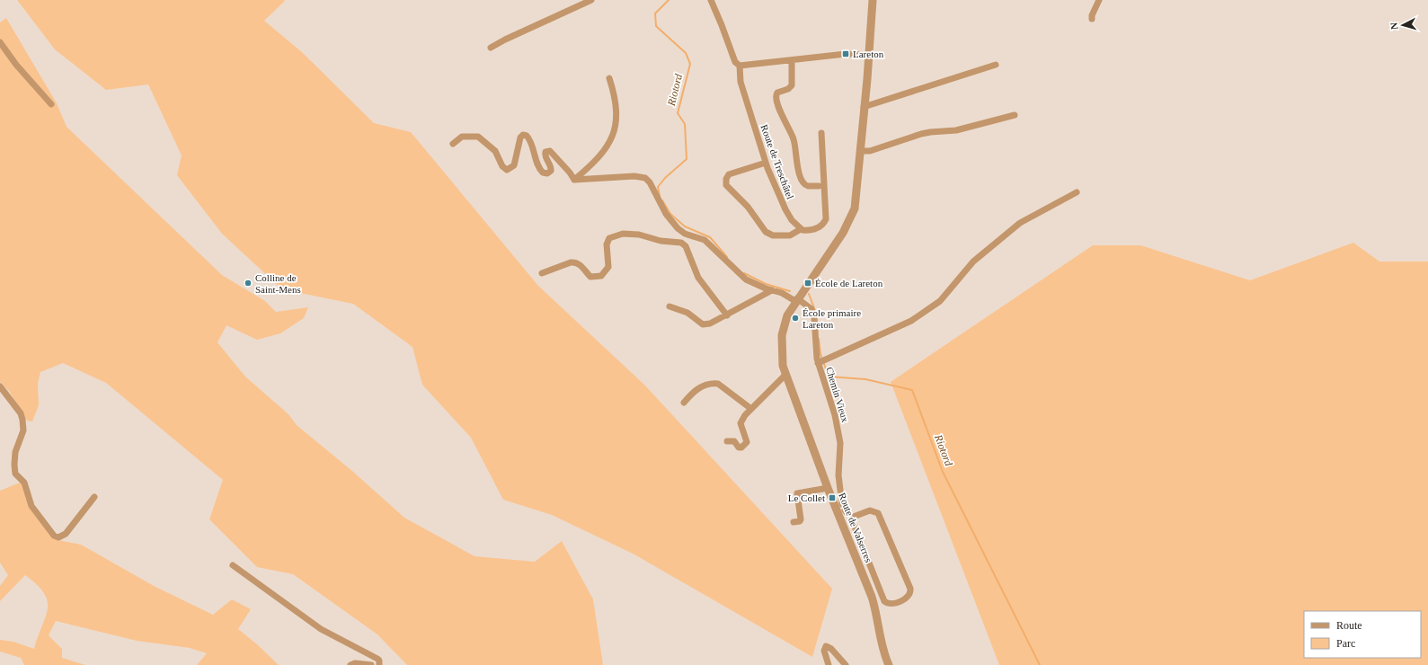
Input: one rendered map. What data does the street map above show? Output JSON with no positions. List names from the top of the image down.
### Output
{
  "streets": {
    "street": ["Route de Treschâtel", "Chemin Vieux", "Route de Valserres"]
  },
  "crossings": [
    ["Chemin Vieux", "Route de Valserres"]
  ],
  "water": ["Riotord"],
  "places": {
    "transit": ["Lareton", "École de Lareton", "Le Collet"],
    "other": ["Colline de Saint-Mens", "École primaire Lareton"]
  },
  "legend": ["Route", "Parc"],
  "north": "left"
}
